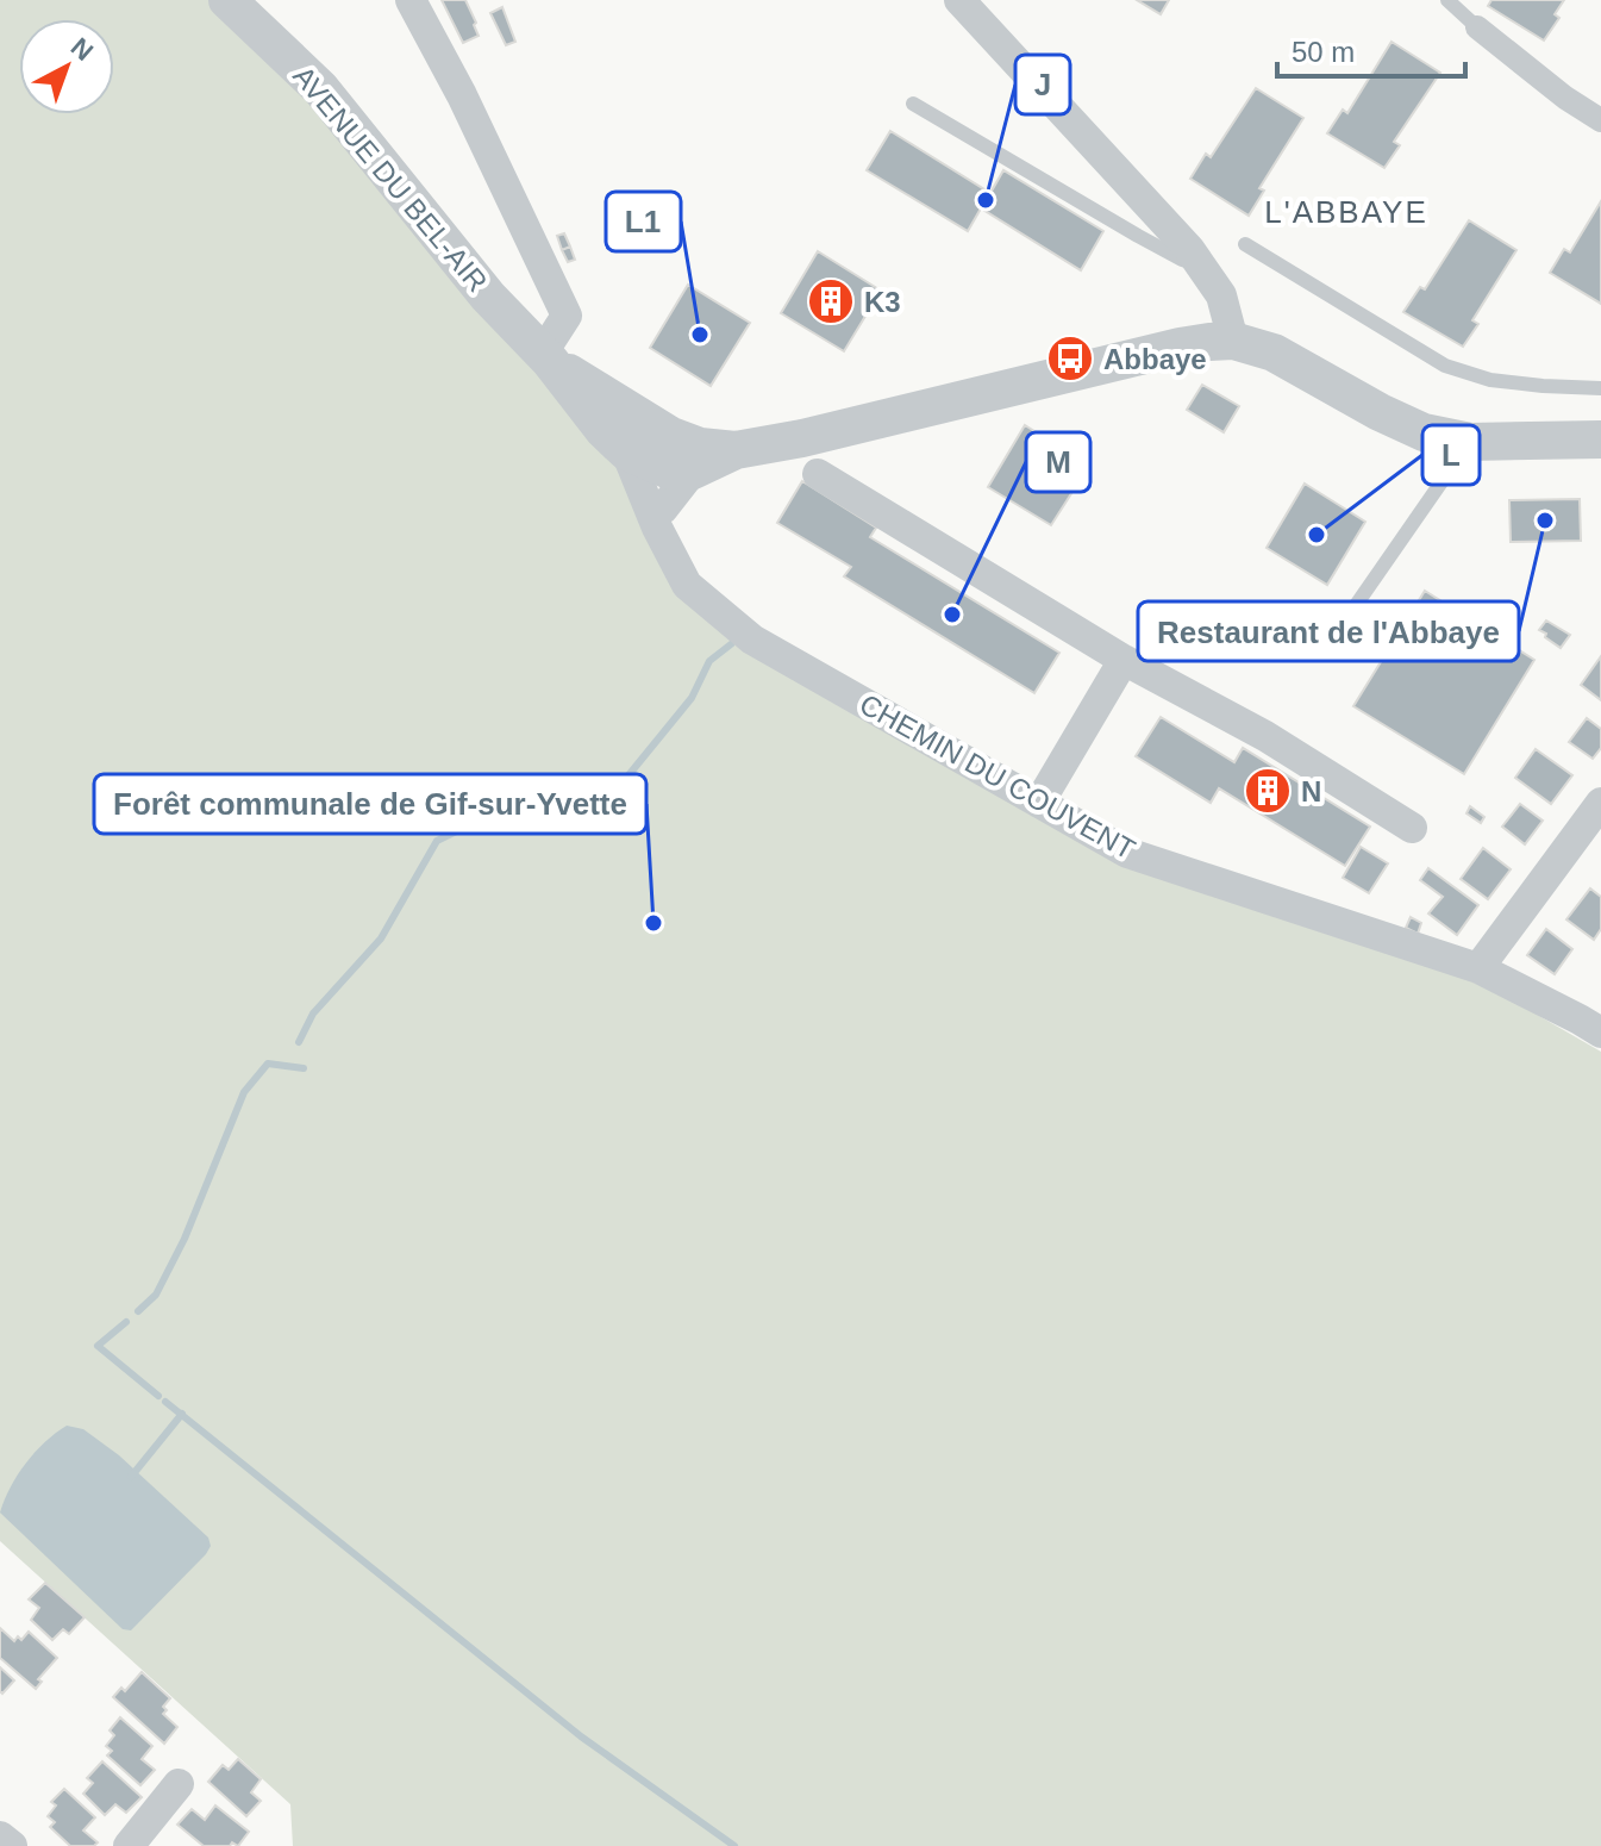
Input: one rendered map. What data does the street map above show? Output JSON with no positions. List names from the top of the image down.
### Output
{
  "streets": {
    "street": ["AVENUE DU BEL-AIR", "CHEMIN DU COUVENT"]
  },
  "crossings": [
    ["AVENUE DU BEL-AIR", "CHEMIN DU COUVENT"]
  ],
  "districts": ["L'ABBAYE"],
  "places": {
    "other": [
      "J",
      "L1",
      "Restaurant de l'Abbaye",
      "L",
      "M",
      "Forêt communale de Gif-sur-Yvette"
    ],
    "building": ["K3", "N"],
    "bus stop": ["Abbaye"]
  },
  "scale_bar": "50 m",
  "north": "top right"
}
